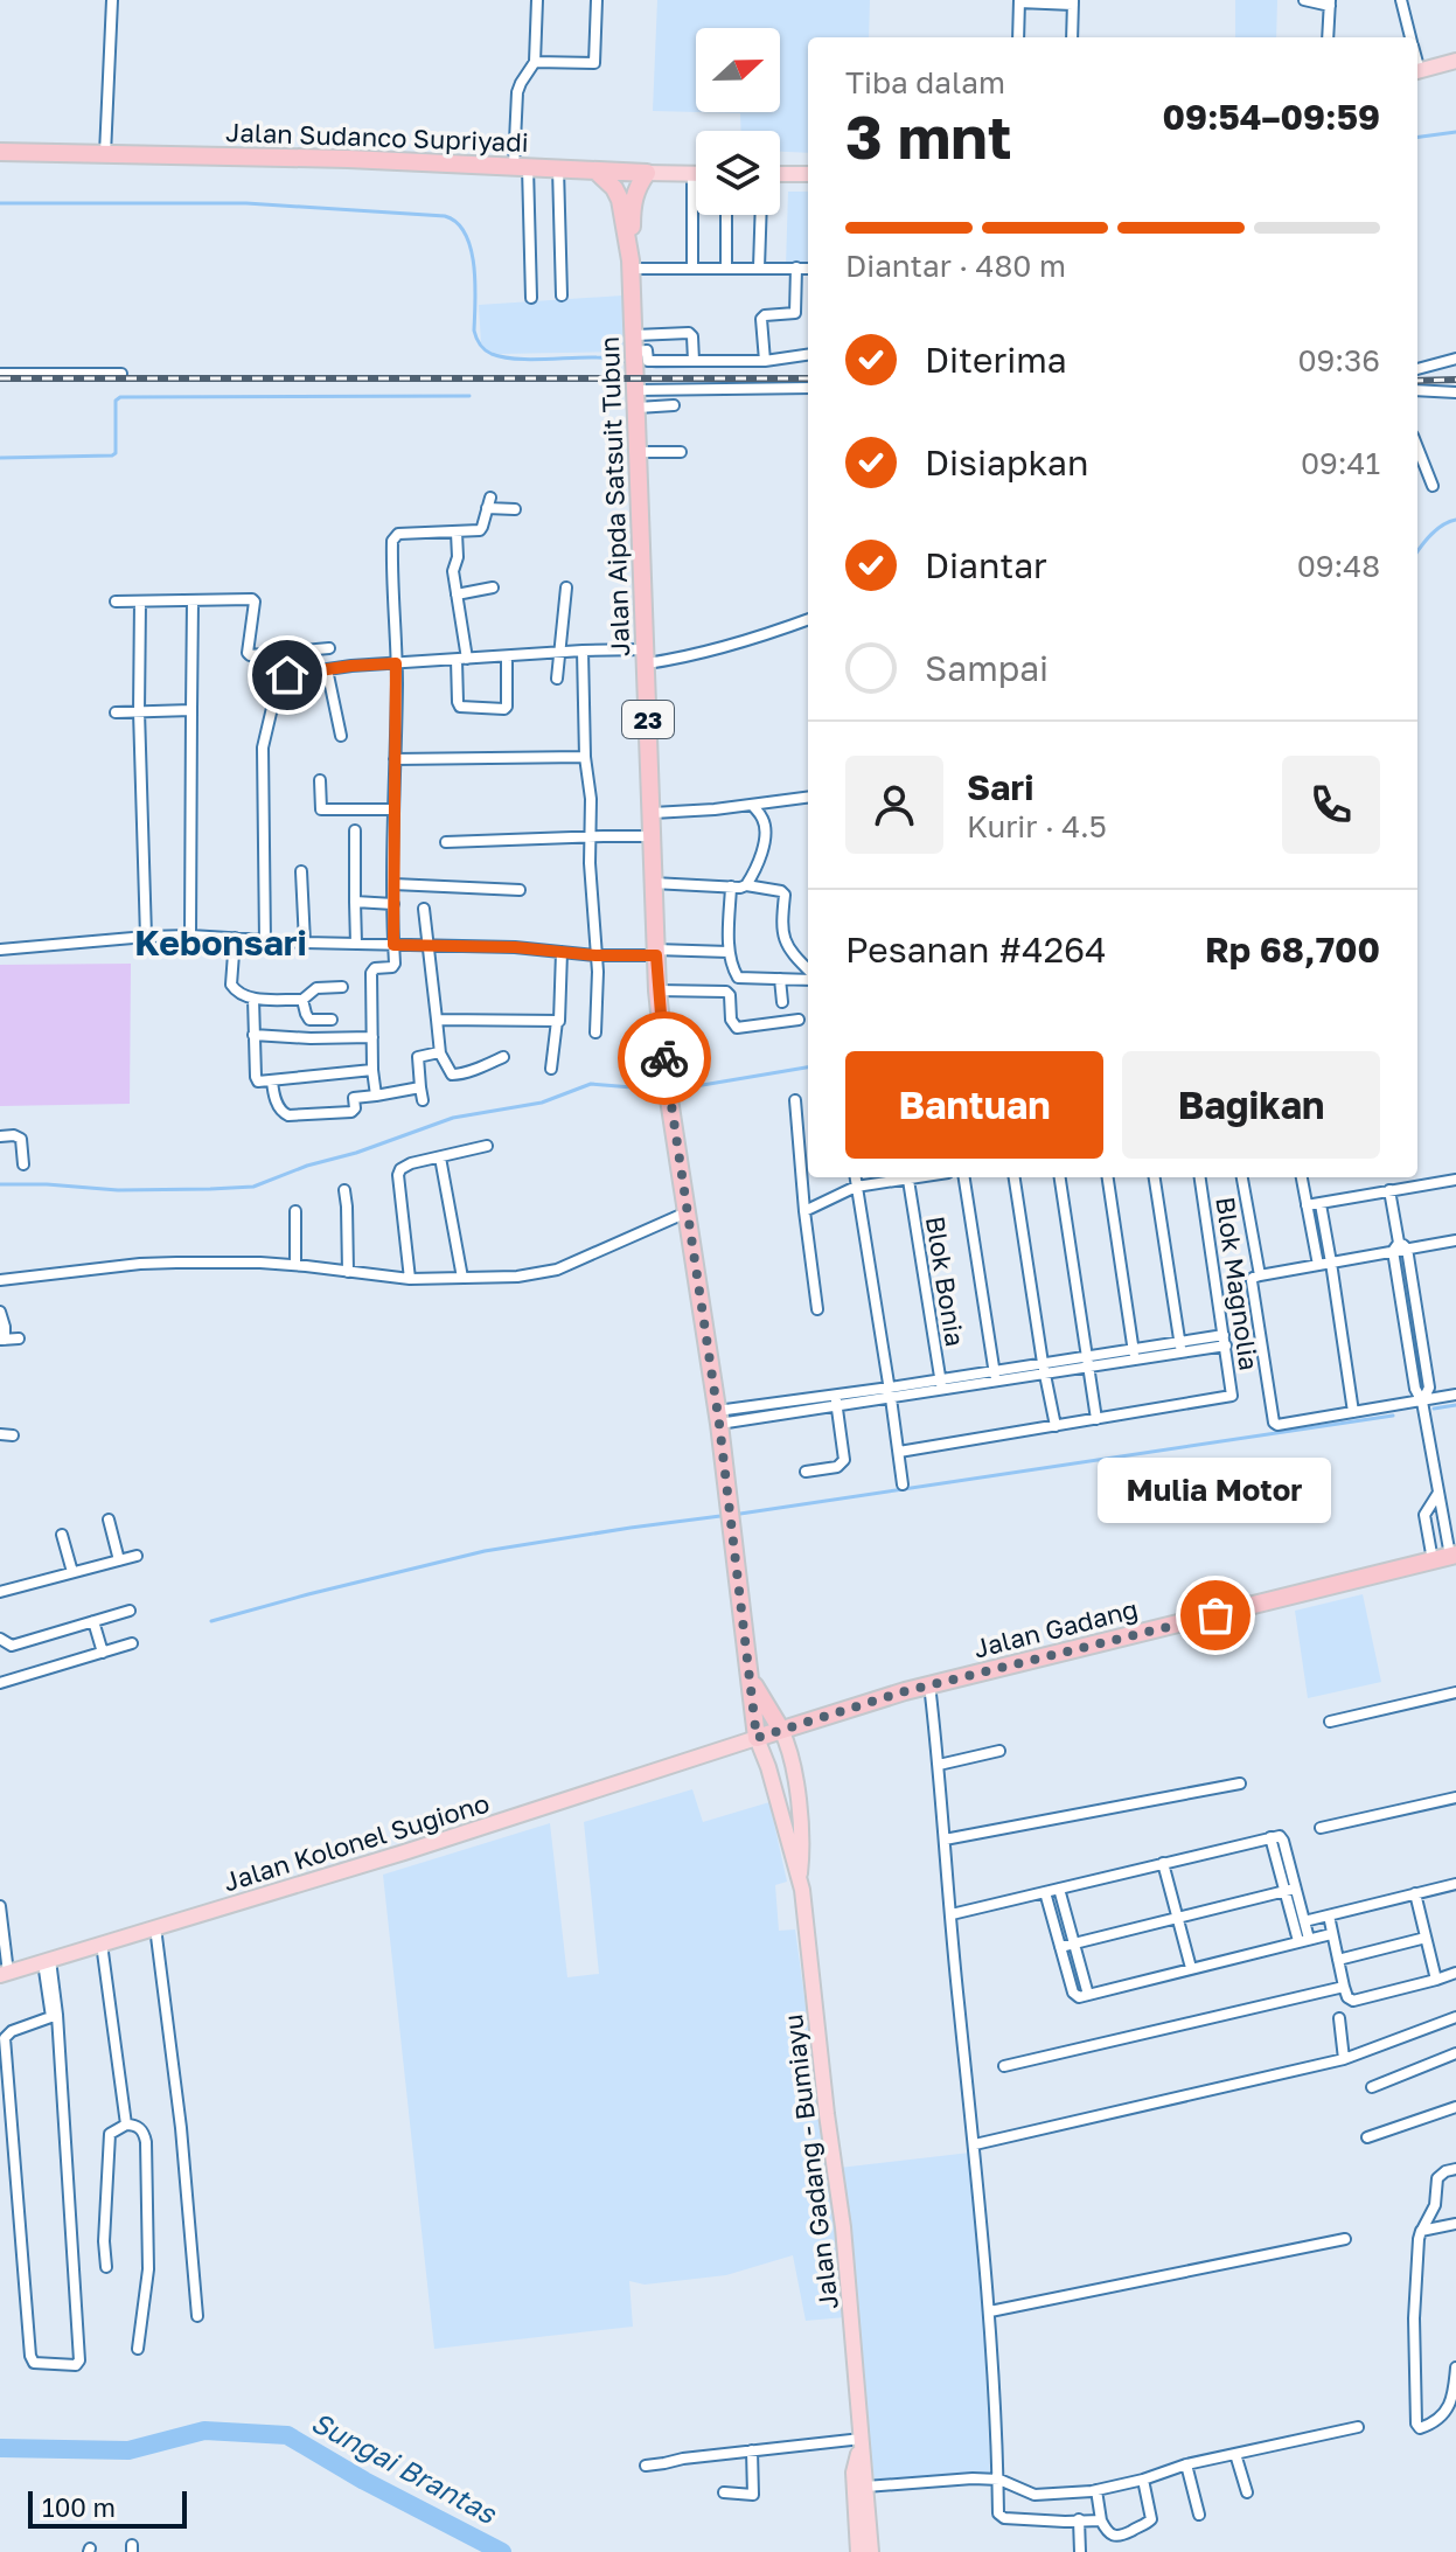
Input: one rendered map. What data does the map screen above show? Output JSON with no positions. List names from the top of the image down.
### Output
{
  "streets": {
    "highway": [
      "Jalan Sudanco Supriyadi",
      "Jalan Aipda Satsuit Tubun",
      "23",
      "Jalan Gadang"
    ],
    "main road": ["Jalan Kolonel Sugiono", "Jalan Gadang - Bumiayu"],
    "street": ["Blok Bonia", "Blok Magnolia"]
  },
  "crossings": [
    ["Jalan Sudanco Supriyadi", "Jalan Aipda Satsuit Tubun"],
    ["Jalan Aipda Satsuit Tubun", "Jalan Gadang"],
    ["Jalan Aipda Satsuit Tubun", "Jalan Gadang - Bumiayu"],
    ["Jalan Gadang", "Jalan Kolonel Sugiono"],
    ["Jalan Gadang", "Jalan Gadang - Bumiayu"]
  ],
  "districts": ["Kebonsari"],
  "water": ["Sungai Brantas"],
  "places": ["Mulia Motor"],
  "scale_bar": "100 m",
  "north": "right",
  "page": {
    "heading": ["3 mnt", "Tiba dalam", "09:54–09:59"],
    "panel": [
      "Sari",
      "Kurir · 4.5",
      "Pesanan #4264",
      "Rp 68,700"
    ],
    "bar": "Diantar · 480 m",
    "list": [
      ["Diterima", "09:36"],
      ["Disiapkan", "09:41"],
      ["Diantar", "09:48"],
      "Sampai"
    ],
    "buttons": ["Bantuan", "Bagikan"],
    "bubble": "Mulia Motor",
    "scale": "100 m"
  }
}
